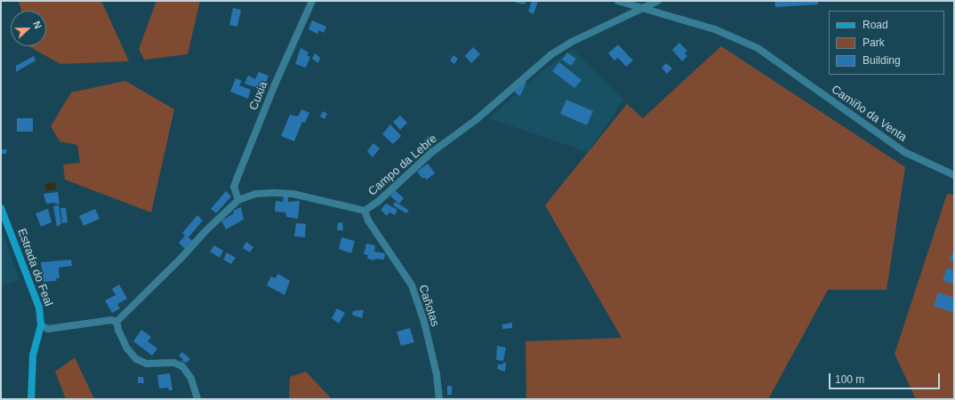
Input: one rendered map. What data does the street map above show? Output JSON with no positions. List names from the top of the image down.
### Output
{
  "streets": {
    "main road": ["Estrada do Feal"],
    "street": [
      "Cuxia",
      "Camiño da Venta",
      "Campo da Lebre",
      "Cañotas"
    ]
  },
  "crossings": [
    ["Cuxia", "Campo da Lebre"],
    ["Camiño da Venta", "Campo da Lebre"],
    ["Campo da Lebre", "Cañotas"]
  ],
  "legend": ["Road", "Park", "Building"],
  "scale_bar": "100 m",
  "north": "right"
}
